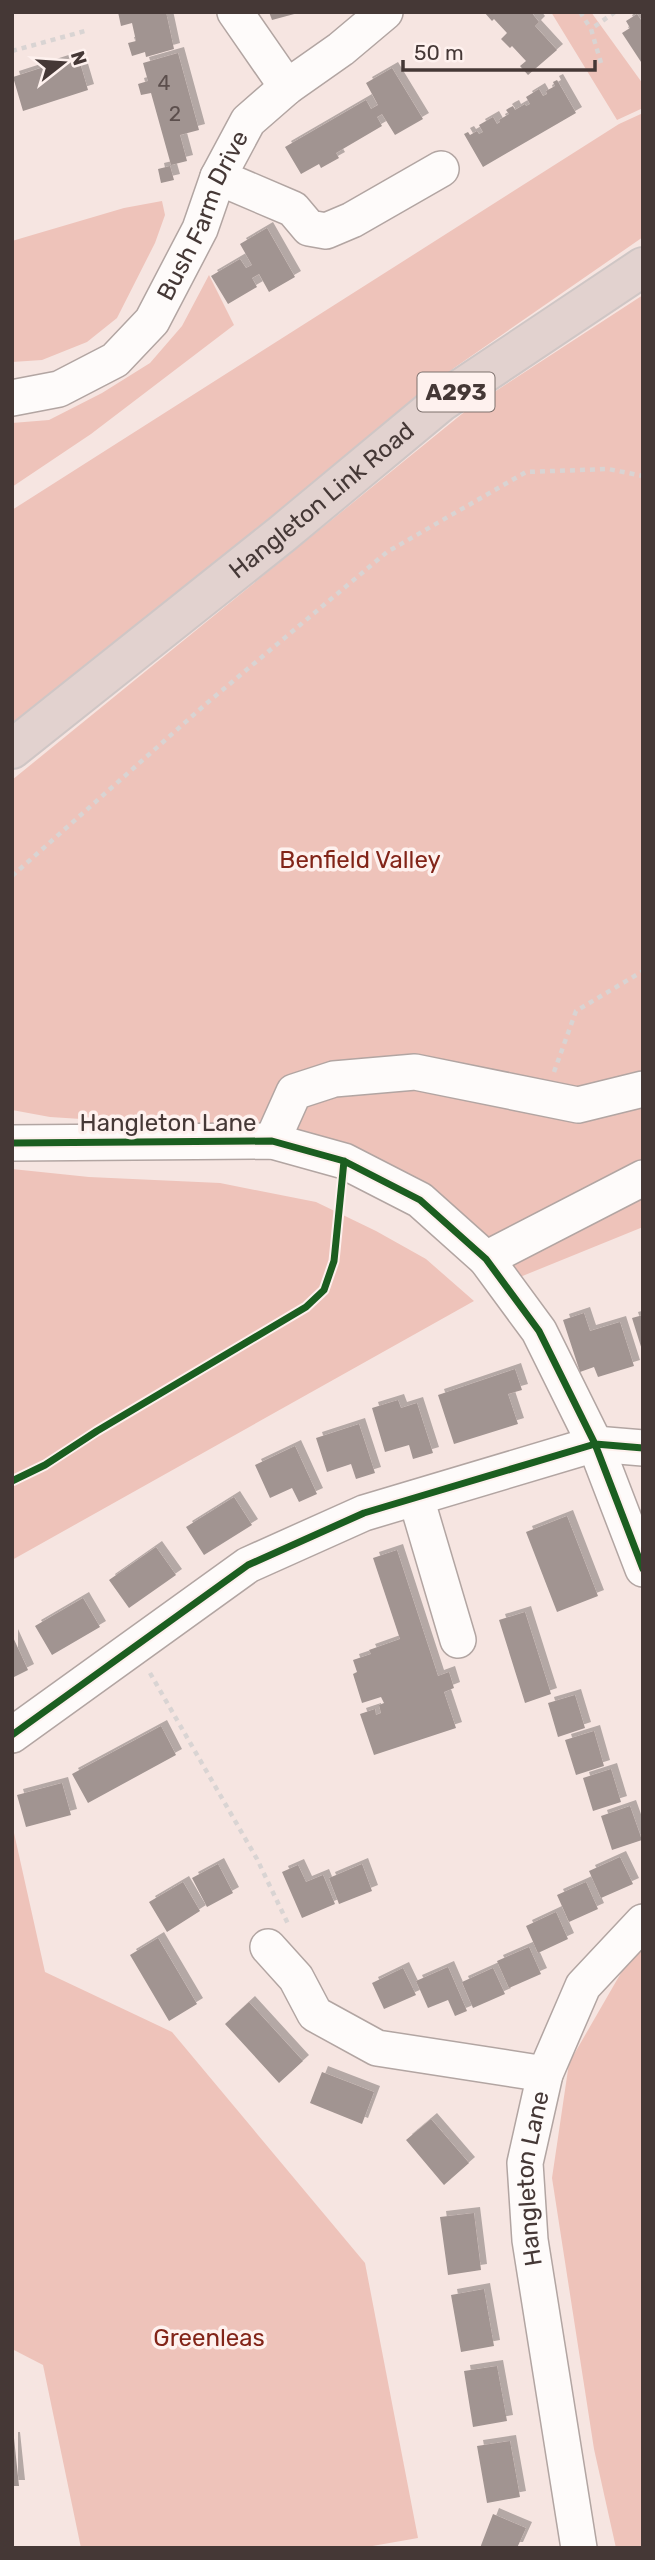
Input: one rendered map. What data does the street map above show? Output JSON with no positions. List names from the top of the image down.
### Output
{
  "streets": {
    "highway": ["A293", "Hangleton Link Road"],
    "street": ["Bush Farm Drive", "Hangleton Lane"]
  },
  "parks": ["Benfield Valley", "Greenleas"],
  "house_numbers": ["4", "2"],
  "scale_bar": "50 m",
  "north": "right"
}
